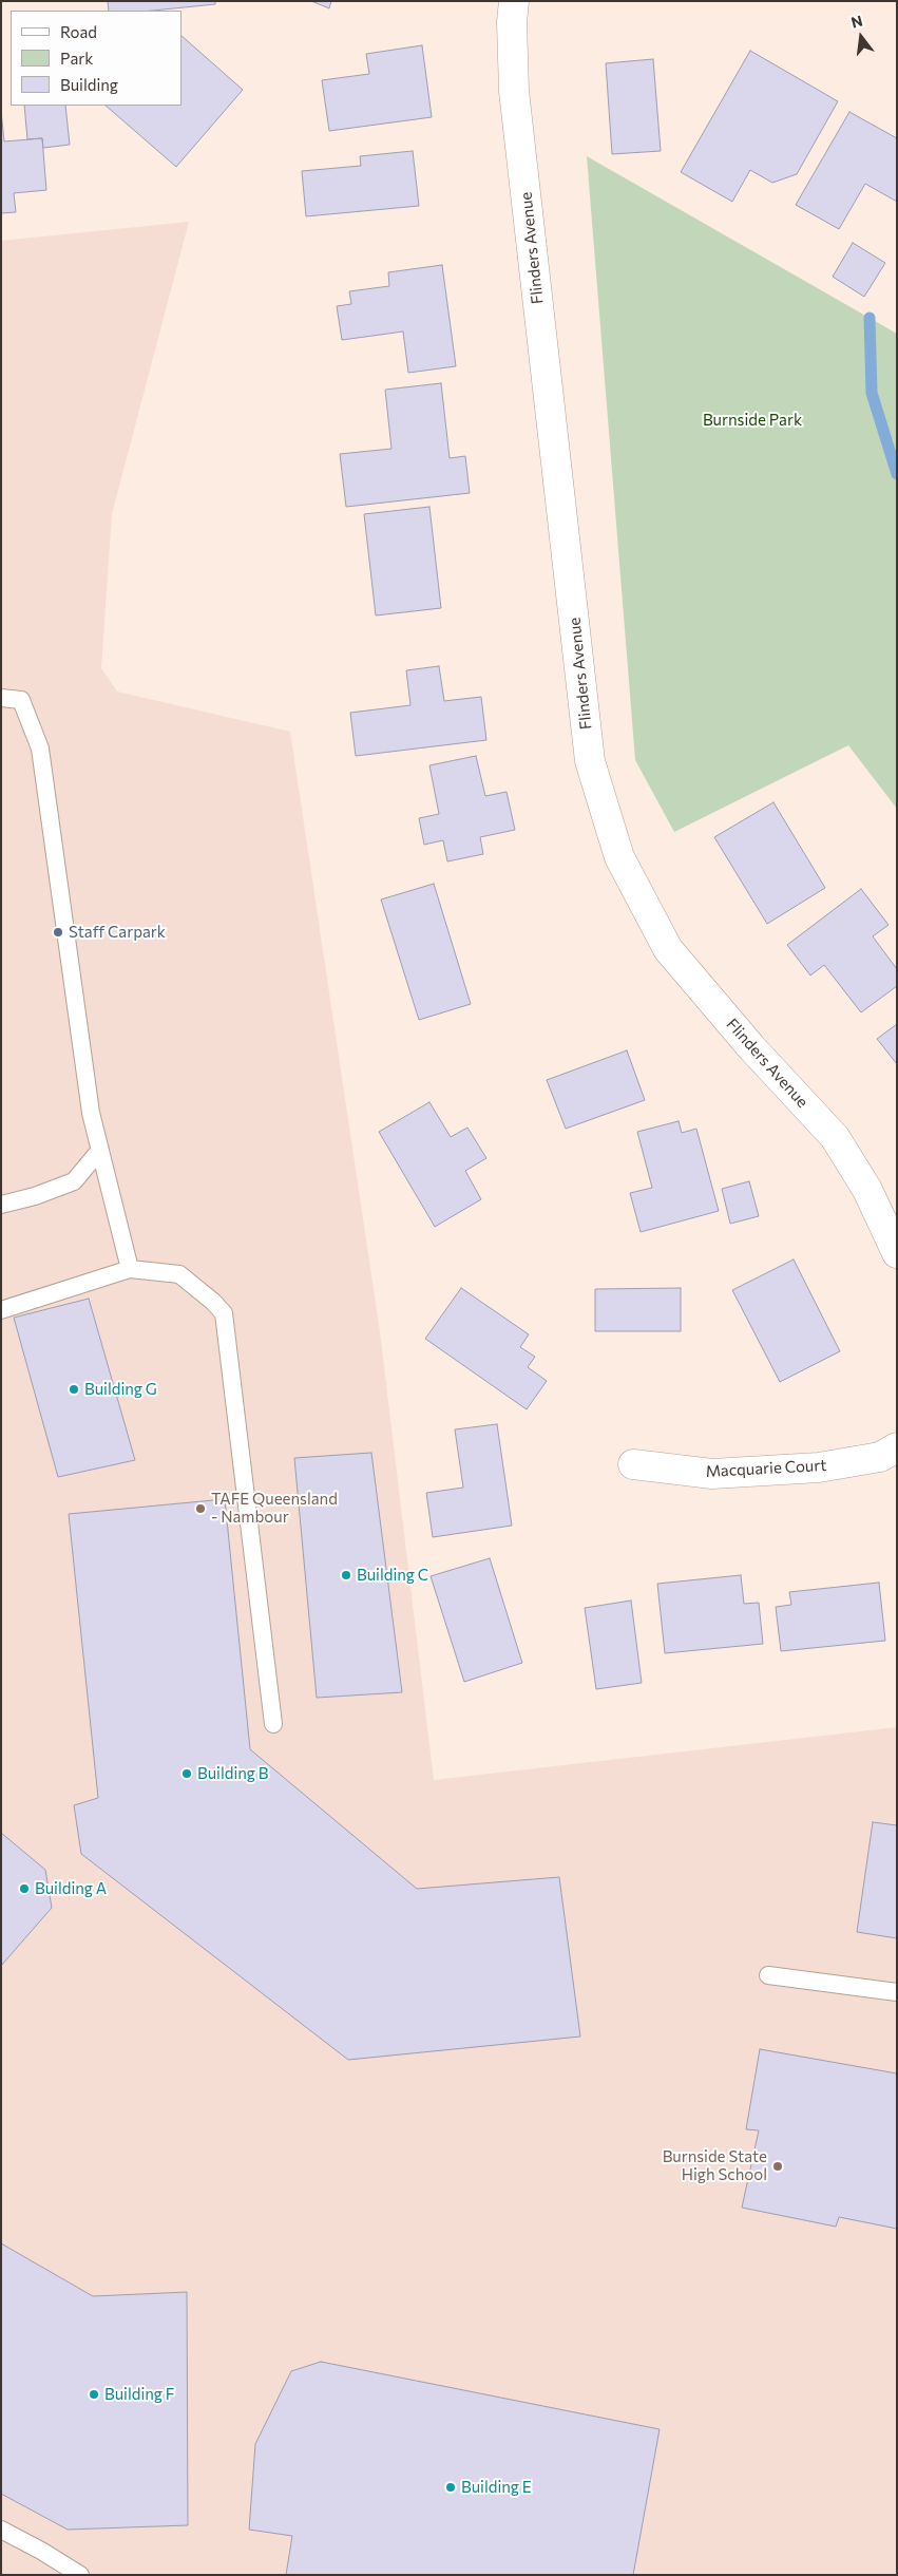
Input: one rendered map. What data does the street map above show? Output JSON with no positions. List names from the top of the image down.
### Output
{
  "streets": {
    "street": ["Flinders Avenue", "Macquarie Court"]
  },
  "parks": ["Burnside Park"],
  "places": [
    "Staff Carpark",
    "Building G",
    "TAFE Queensland - Nambour",
    "Building C",
    "Building B",
    "Building A",
    "Burnside State High School",
    "Building F",
    "Building E"
  ],
  "legend": ["Road", "Park", "Building"],
  "north": "top"
}
